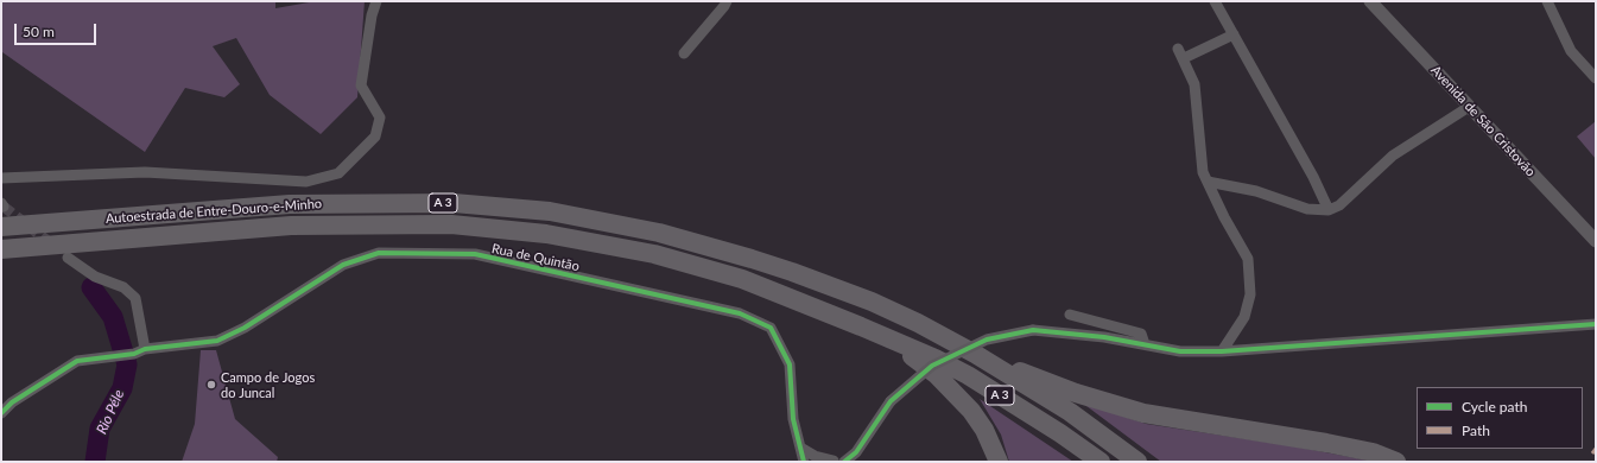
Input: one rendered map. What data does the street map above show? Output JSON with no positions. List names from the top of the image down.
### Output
{
  "streets": {
    "highway": ["A 3", "Autoestrada de Entre-Douro-e-Minho"],
    "street": ["Avenida de São Cristovão", "Rua de Quintão"]
  },
  "water": ["Rio Péle"],
  "places": ["Campo de Jogos do Juncal"],
  "legend": ["Cycle path", "Path"],
  "scale_bar": "50 m"
}
